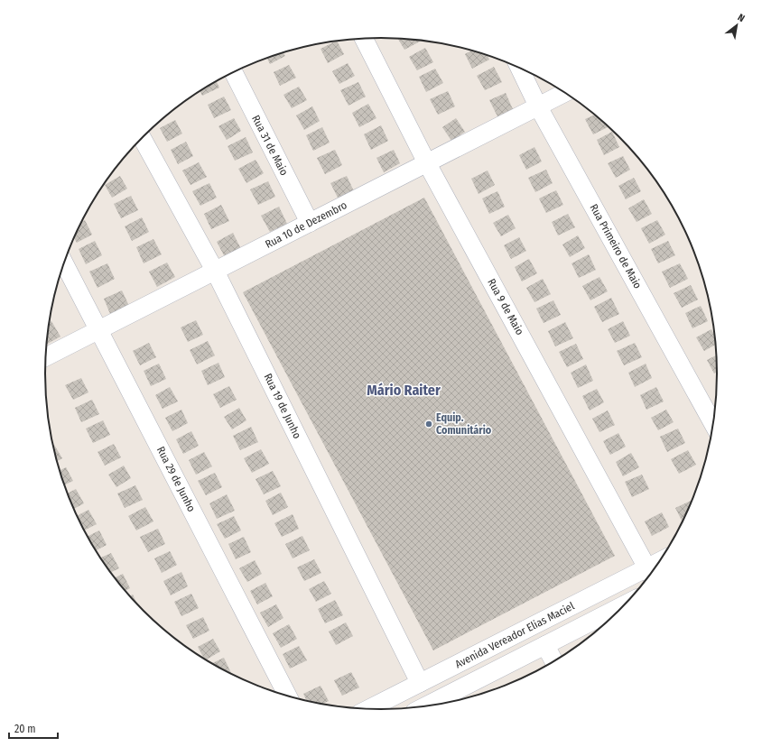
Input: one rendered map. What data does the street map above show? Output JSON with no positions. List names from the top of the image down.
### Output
{
  "streets": {
    "street": [
      "Rua 31 de Maio",
      "Rua 10 de Dezembro",
      "Rua Primeiro de Maio",
      "Rua 9 de Maio",
      "Rua 19 de Junho",
      "Rua 29 de Junho",
      "Avenida Vereador Elias Maciel"
    ]
  },
  "crossings": [
    ["Rua 31 de Maio", "Rua 10 de Dezembro"],
    ["Rua 10 de Dezembro", "Rua Primeiro de Maio"],
    ["Rua 10 de Dezembro", "Rua 9 de Maio"],
    ["Rua 10 de Dezembro", "Rua 19 de Junho"],
    ["Rua 10 de Dezembro", "Rua 29 de Junho"],
    ["Rua 9 de Maio", "Avenida Vereador Elias Maciel"],
    ["Rua 19 de Junho", "Avenida Vereador Elias Maciel"]
  ],
  "districts": ["Mário Raiter"],
  "places": ["Equip. Comunitário"],
  "scale_bar": "20 m",
  "north": "top right"
}
